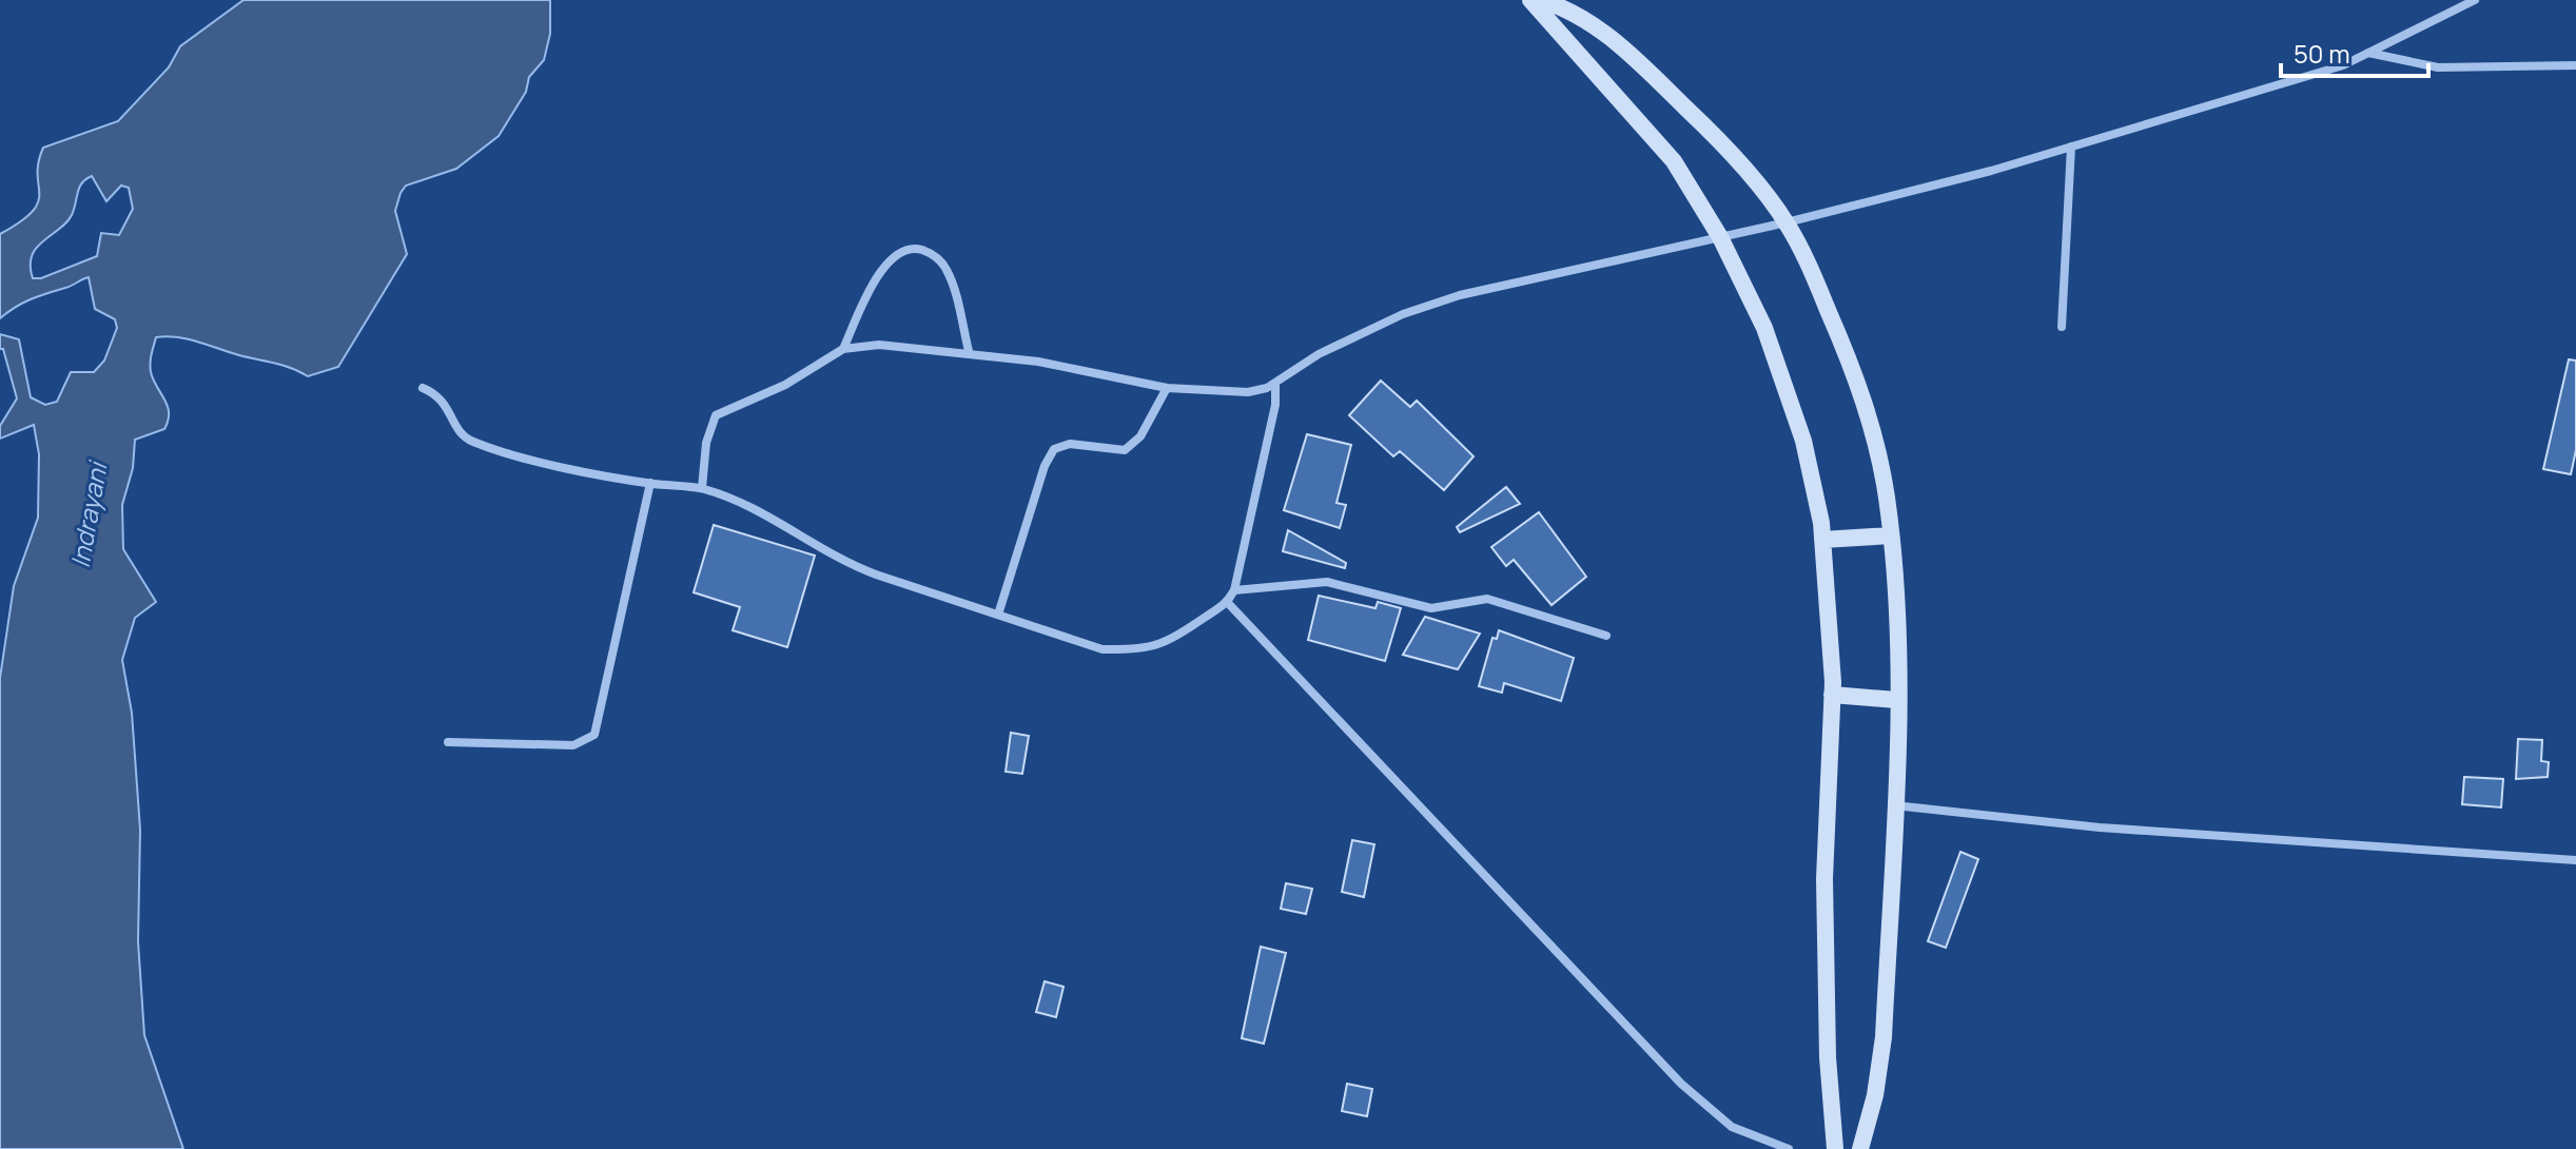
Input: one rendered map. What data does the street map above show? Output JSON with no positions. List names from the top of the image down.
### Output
{
  "water": ["Indrayani"],
  "scale_bar": "50 m"
}
